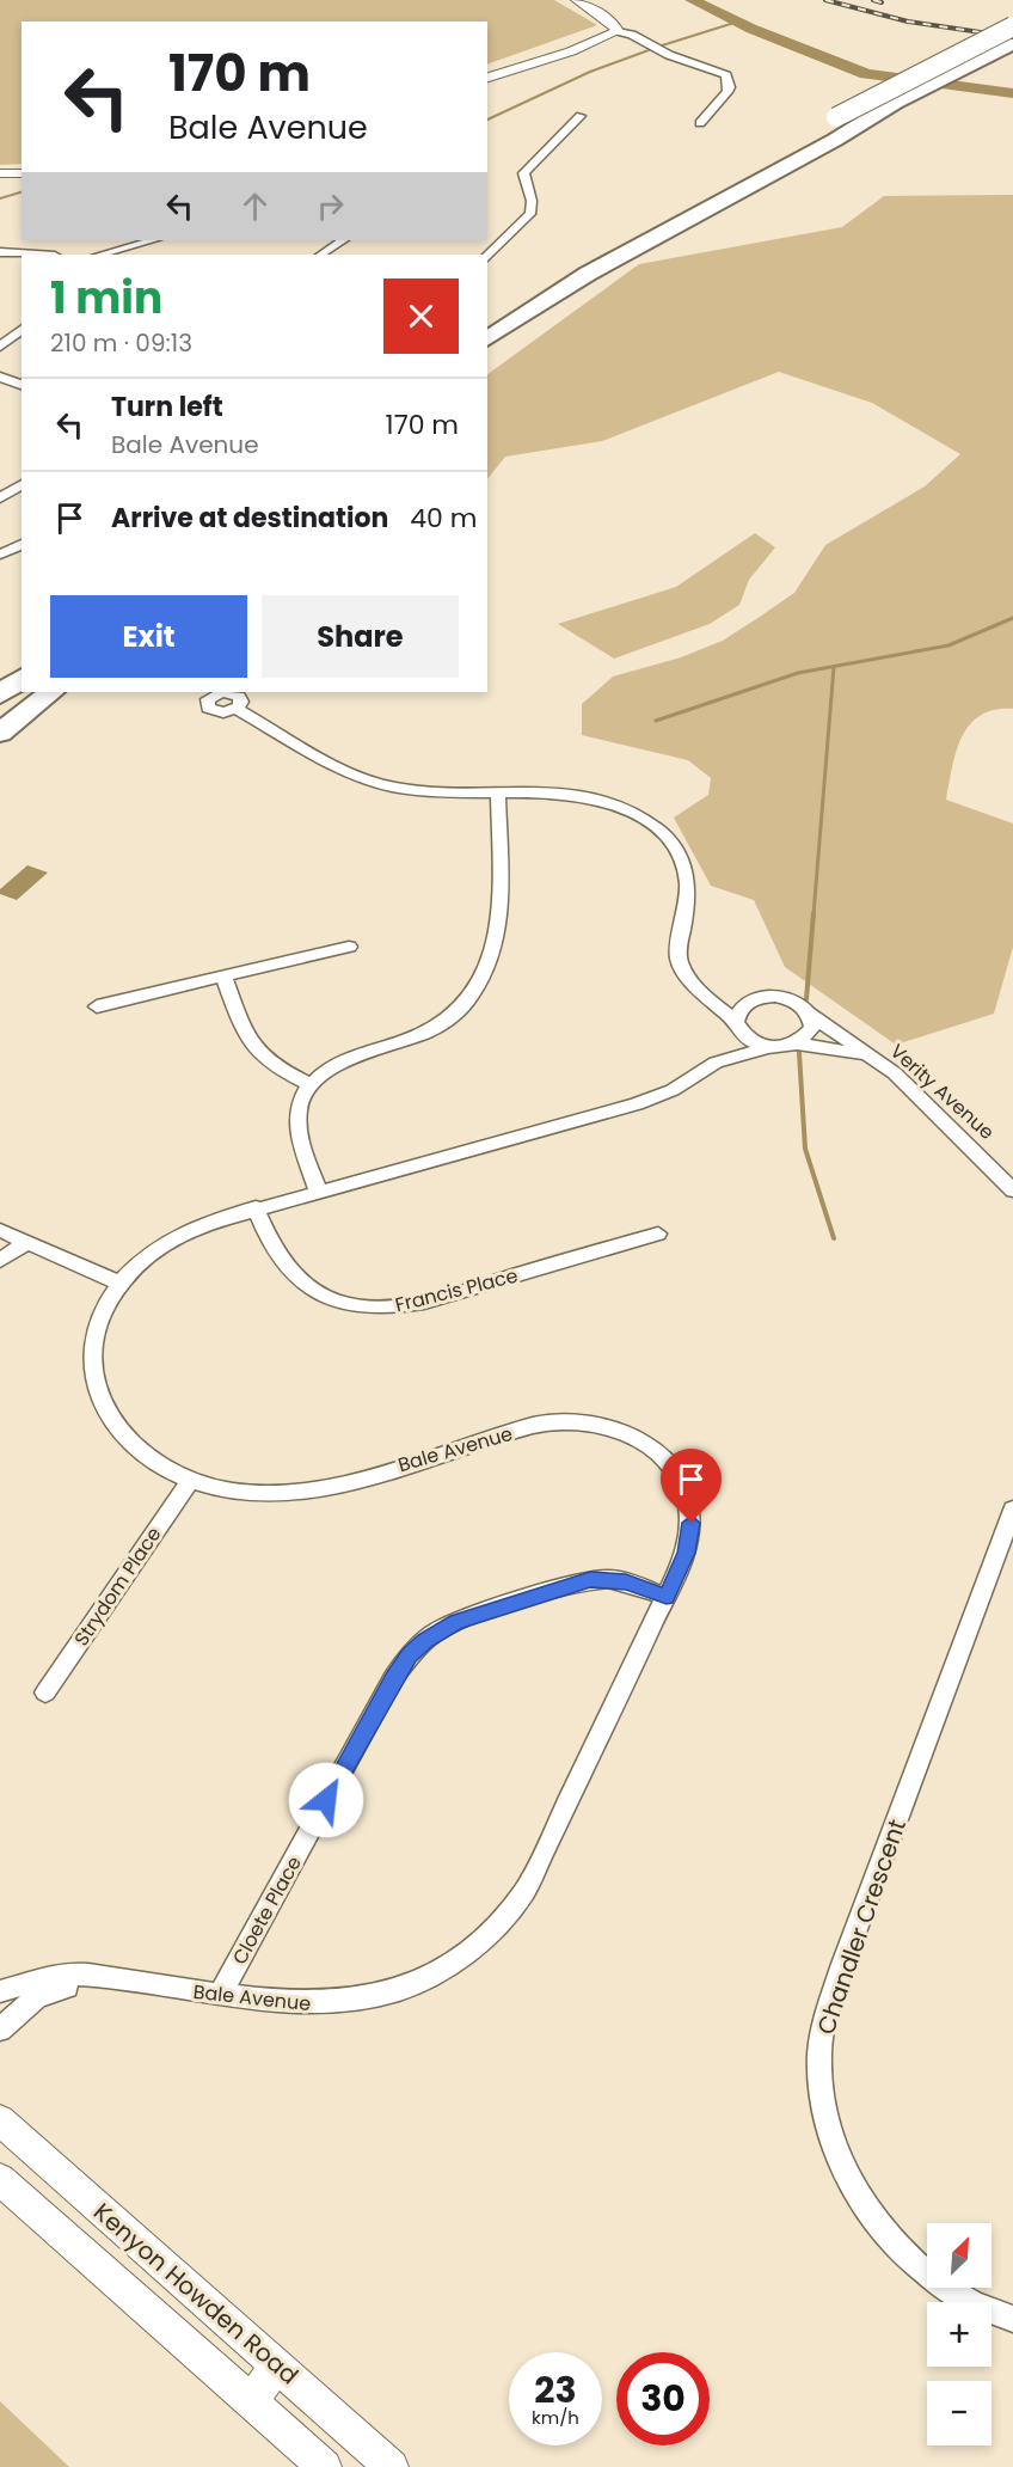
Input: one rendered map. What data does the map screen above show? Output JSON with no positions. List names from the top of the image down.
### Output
{
  "streets": {
    "street": [
      "Verity Avenue",
      "Francis Place",
      "Bale Avenue",
      "Strydom Place",
      "Cloete Place",
      "Chandler Crescent",
      "Kenyon Howden Road"
    ]
  },
  "crossings": [
    ["Verity Avenue", "Bale Avenue"],
    ["Francis Place", "Bale Avenue"],
    ["Bale Avenue", "Strydom Place"],
    ["Bale Avenue", "Cloete Place"]
  ],
  "north": "top right",
  "page": {
    "turn": ["170 m", "Bale Avenue"],
    "heading": ["1 min", "210 m · 09:13"],
    "list": [
      {
        "name": "Turn left",
        "note": "Bale Avenue",
        "value": "170 m"
      },
      {
        "name": "Arrive at destination",
        "value": "40 m"
      }
    ],
    "buttons": ["Exit", "Share"],
    "map_buttons": ["+", "−"],
    "speed": "23 km/h",
    "limit": "30"
  }
}
